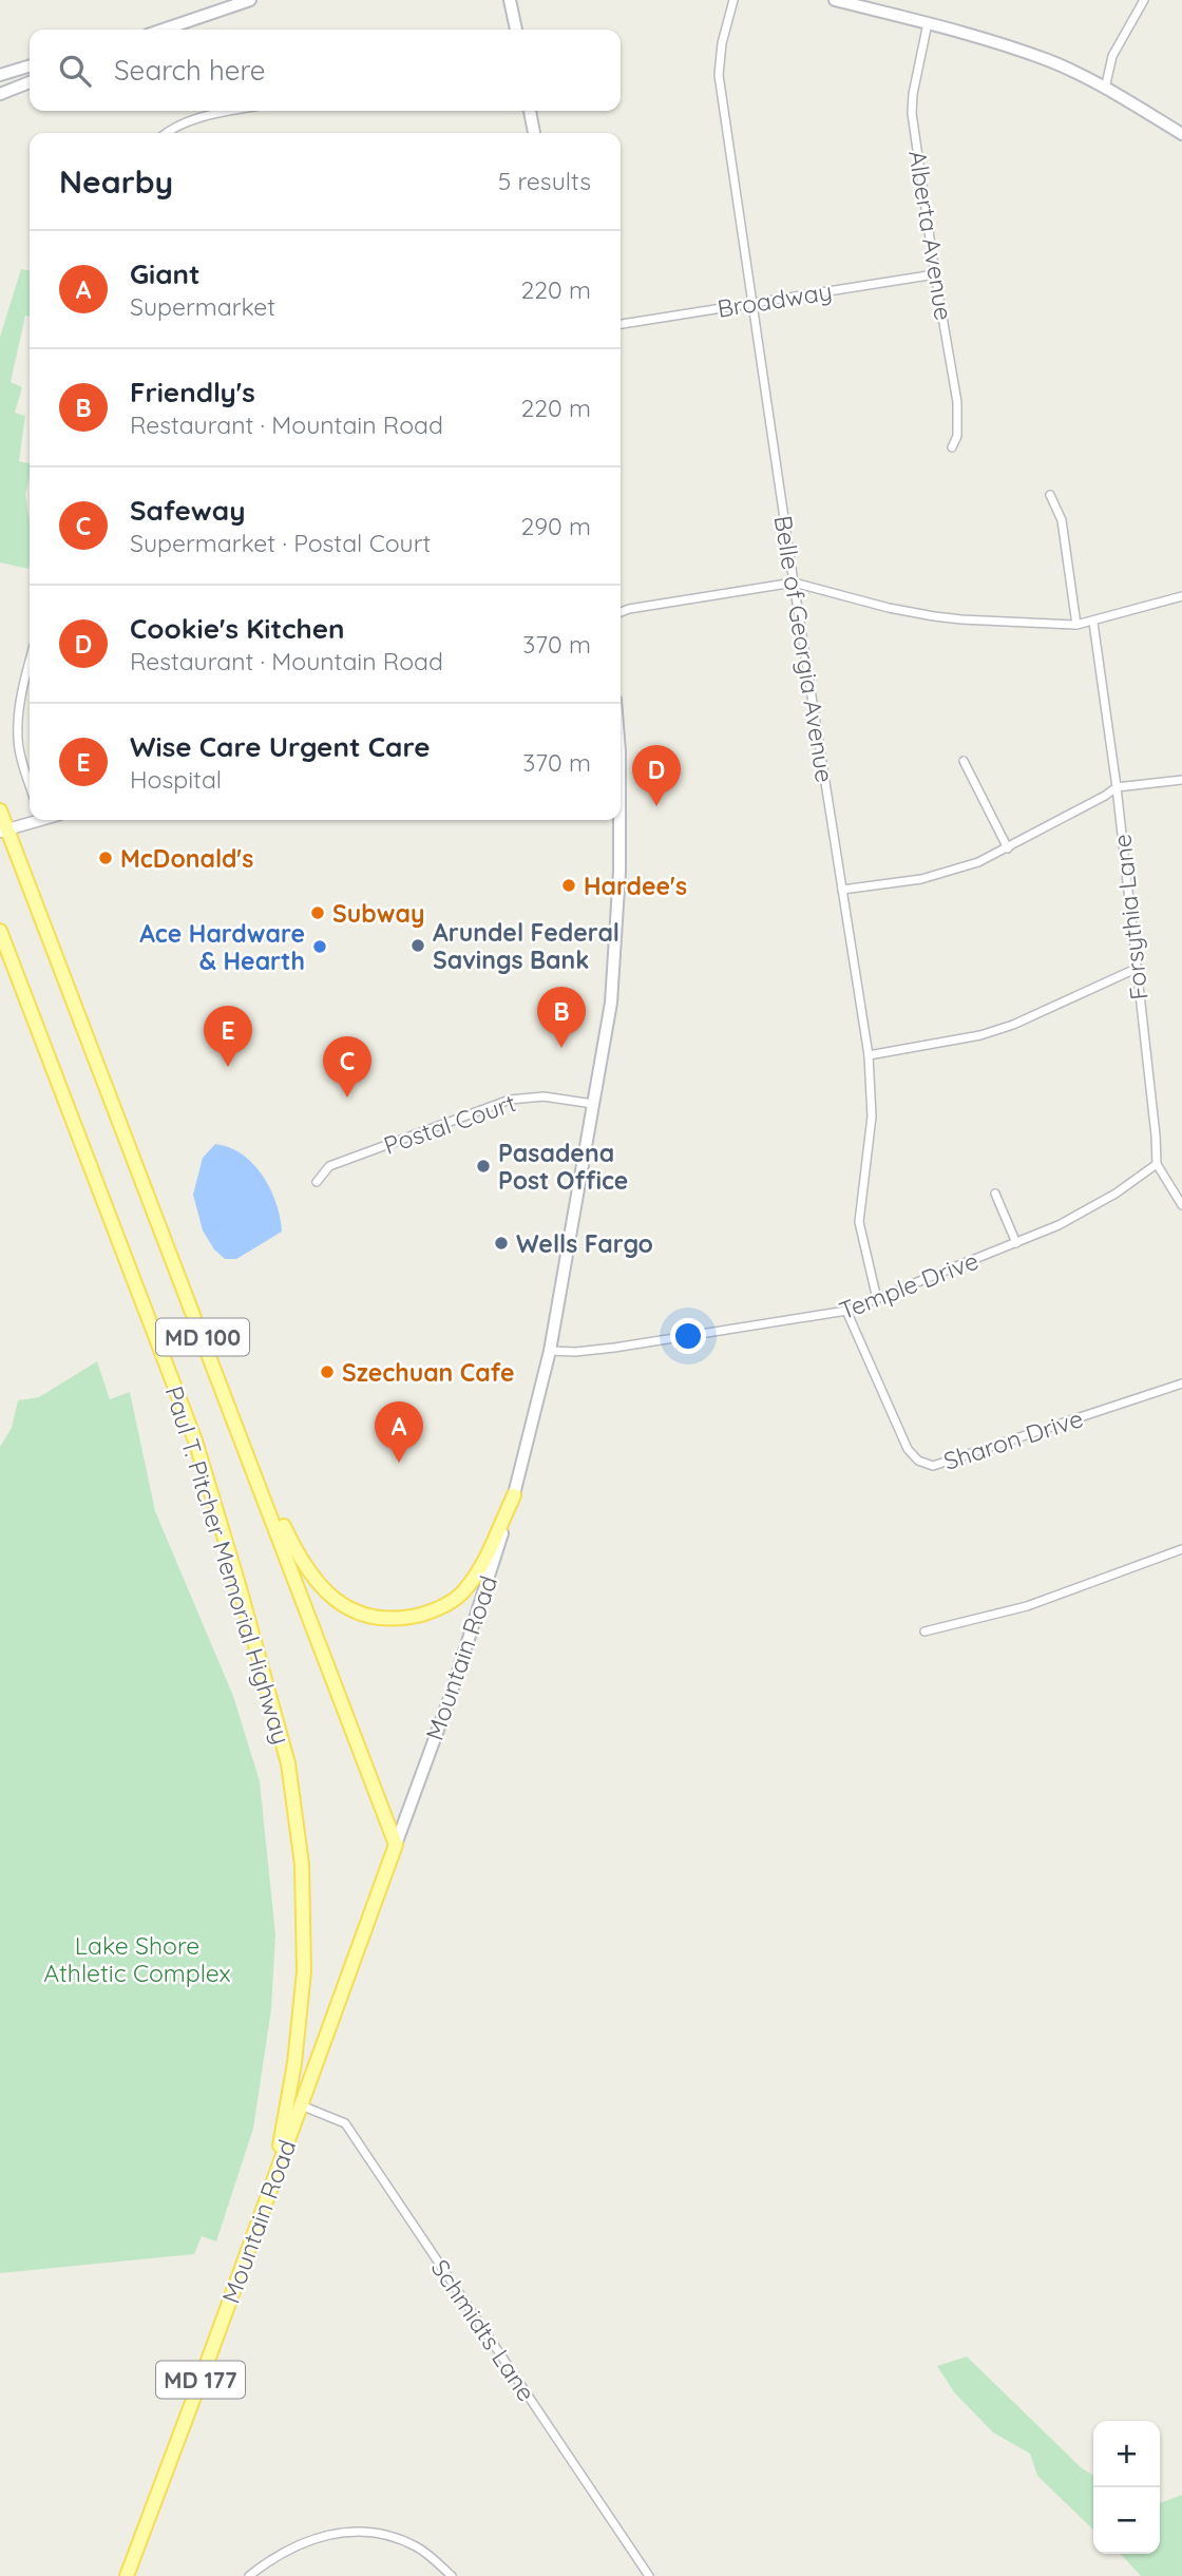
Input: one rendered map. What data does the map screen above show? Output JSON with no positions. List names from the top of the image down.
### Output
{
  "streets": {
    "main road": [
      "MD 100",
      "Paul T. Pitcher Memorial Highway",
      "Mountain Road",
      "MD 177"
    ],
    "street": [
      "Alberta Avenue",
      "Broadway",
      "Belle of Georgia Avenue",
      "Forsythia Lane",
      "Postal Court",
      "Temple Drive",
      "Sharon Drive",
      "Schmidts Lane"
    ]
  },
  "crossings": [
    ["Alberta Avenue", "Broadway"],
    ["Broadway", "Belle of Georgia Avenue"],
    ["Belle of Georgia Avenue", "Temple Drive"],
    ["Forsythia Lane", "Temple Drive"],
    ["Postal Court", "Mountain Road"],
    ["Temple Drive", "Sharon Drive"],
    ["Temple Drive", "Mountain Road"],
    ["Paul T. Pitcher Memorial Highway", "Mountain Road"],
    ["Mountain Road", "Schmidts Lane"]
  ],
  "parks": ["Lake Shore Athletic Complex"],
  "places": [
    "McDonald's",
    "Hardee's",
    "Subway",
    "Arundel Federal Savings Bank",
    "Ace Hardware & Hearth",
    "Pasadena Post Office",
    "Wells Fargo",
    "Szechuan Cafe"
  ],
  "page": {
    "search": "Search here",
    "heading": ["Nearby", "5 results"],
    "list": [
      {
        "mark": "A",
        "name": "Giant",
        "note": "Supermarket",
        "value": "220 m"
      },
      {
        "mark": "B",
        "name": "Friendly's",
        "note": "Restaurant · Mountain Road",
        "value": "220 m"
      },
      {
        "mark": "C",
        "name": "Safeway",
        "note": "Supermarket · Postal Court",
        "value": "290 m"
      },
      {
        "mark": "D",
        "name": "Cookie's Kitchen",
        "note": "Restaurant · Mountain Road",
        "value": "370 m"
      },
      {
        "mark": "E",
        "name": "Wise Care Urgent Care",
        "note": "Hospital",
        "value": "370 m"
      }
    ],
    "pins": [
      "D",
      "B",
      "E",
      "C",
      "A"
    ],
    "map_buttons": ["+", "−"]
  }
}
